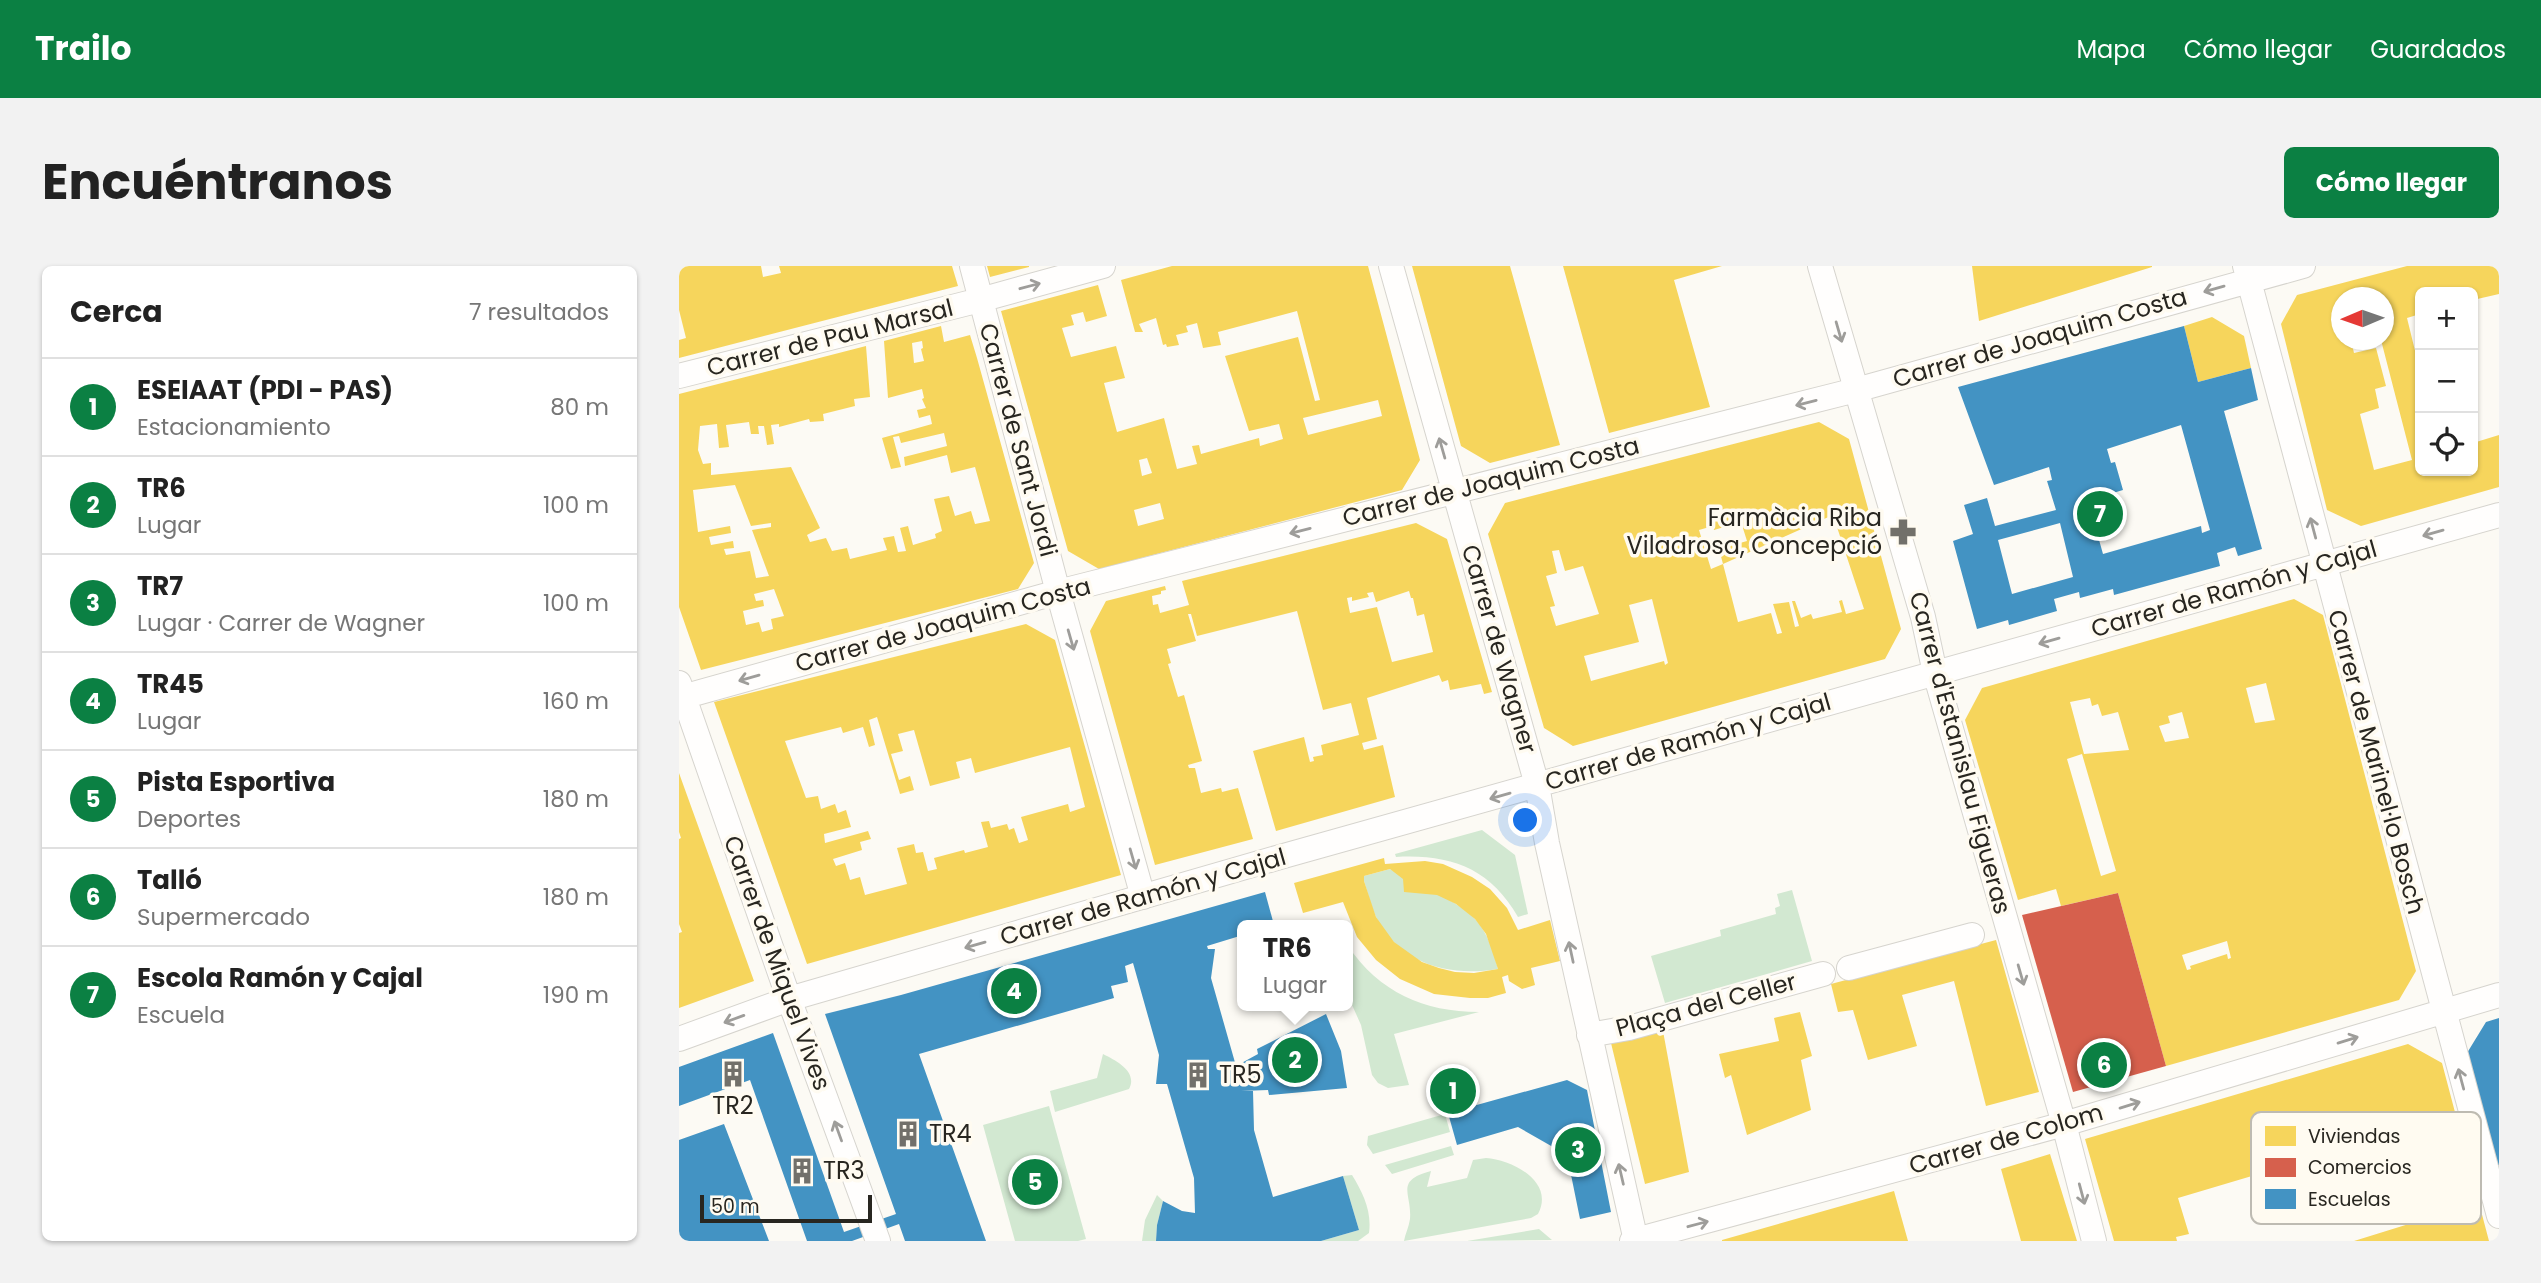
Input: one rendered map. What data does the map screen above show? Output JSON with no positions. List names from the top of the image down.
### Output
{
  "streets": {
    "street": [
      "Carrer de Pau Marsal",
      "Carrer de Joaquim Costa",
      "Carrer de Sant Jordi",
      "Carrer de Ramón y Cajal",
      "Carrer de Wagner",
      "Carrer d'Estanislau Figueras",
      "Carrer de Marinel·lo Bosch",
      "Carrer de Miquel Vives",
      "Plaça del Celler",
      "Carrer de Colom"
    ]
  },
  "crossings": [
    ["Carrer de Pau Marsal", "Carrer de Sant Jordi"],
    ["Carrer de Joaquim Costa", "Carrer de Sant Jordi"],
    ["Carrer de Joaquim Costa", "Carrer de Wagner"],
    ["Carrer de Joaquim Costa", "Carrer d'Estanislau Figueras"],
    ["Carrer de Joaquim Costa", "Carrer de Marinel·lo Bosch"],
    ["Carrer de Joaquim Costa", "Carrer de Miquel Vives"],
    ["Carrer de Sant Jordi", "Carrer de Ramón y Cajal"],
    ["Carrer de Ramón y Cajal", "Carrer de Wagner"],
    ["Carrer de Ramón y Cajal", "Carrer d'Estanislau Figueras"],
    ["Carrer de Ramón y Cajal", "Carrer de Marinel·lo Bosch"],
    ["Carrer de Ramón y Cajal", "Carrer de Miquel Vives"],
    ["Carrer de Wagner", "Plaça del Celler"],
    ["Carrer de Wagner", "Carrer de Colom"],
    ["Carrer d'Estanislau Figueras", "Carrer de Colom"],
    ["Carrer de Marinel·lo Bosch", "Carrer de Colom"]
  ],
  "one_way": [
    "Carrer de Joaquim Costa",
    "Carrer de Sant Jordi",
    "Carrer de Ramón y Cajal",
    "Carrer de Wagner",
    "Carrer d'Estanislau Figueras",
    "Carrer de Marinel·lo Bosch",
    "Carrer de Miquel Vives",
    "Carrer de Colom"
  ],
  "places": {
    "pharmacy": ["Farmàcia Riba Viladrosa, Concepció"],
    "building": [
      "TR2",
      "TR5",
      "TR4",
      "TR3"
    ]
  },
  "legend": ["Viviendas", "Comercios", "Escuelas"],
  "scale_bar": "50 m",
  "north": "left",
  "page": {
    "header": "Trailo",
    "nav": ["Mapa", "Cómo llegar", "Guardados"],
    "title": "Encuéntranos",
    "buttons": "Cómo llegar",
    "heading": ["Cerca", "7 resultados"],
    "map_buttons": ["+", "−"],
    "list": [
      {
        "mark": "1",
        "name": "ESEIAAT (PDI - PAS)",
        "note": "Estacionamiento",
        "value": "80 m"
      },
      {
        "mark": "2",
        "name": "TR6",
        "note": "Lugar",
        "value": "100 m"
      },
      {
        "mark": "3",
        "name": "TR7",
        "note": "Lugar · Carrer de Wagner",
        "value": "100 m"
      },
      {
        "mark": "4",
        "name": "TR45",
        "note": "Lugar",
        "value": "160 m"
      },
      {
        "mark": "5",
        "name": "Pista Esportiva",
        "note": "Deportes",
        "value": "180 m"
      },
      {
        "mark": "6",
        "name": "Talló",
        "note": "Supermercado",
        "value": "180 m"
      },
      {
        "mark": "7",
        "name": "Escola Ramón y Cajal",
        "note": "Escuela",
        "value": "190 m"
      }
    ],
    "pins": [
      "7",
      "4",
      "2",
      "6",
      "1",
      "3",
      "5"
    ],
    "popup": ["TR6", "Lugar"],
    "scale": "50 m"
  }
}
